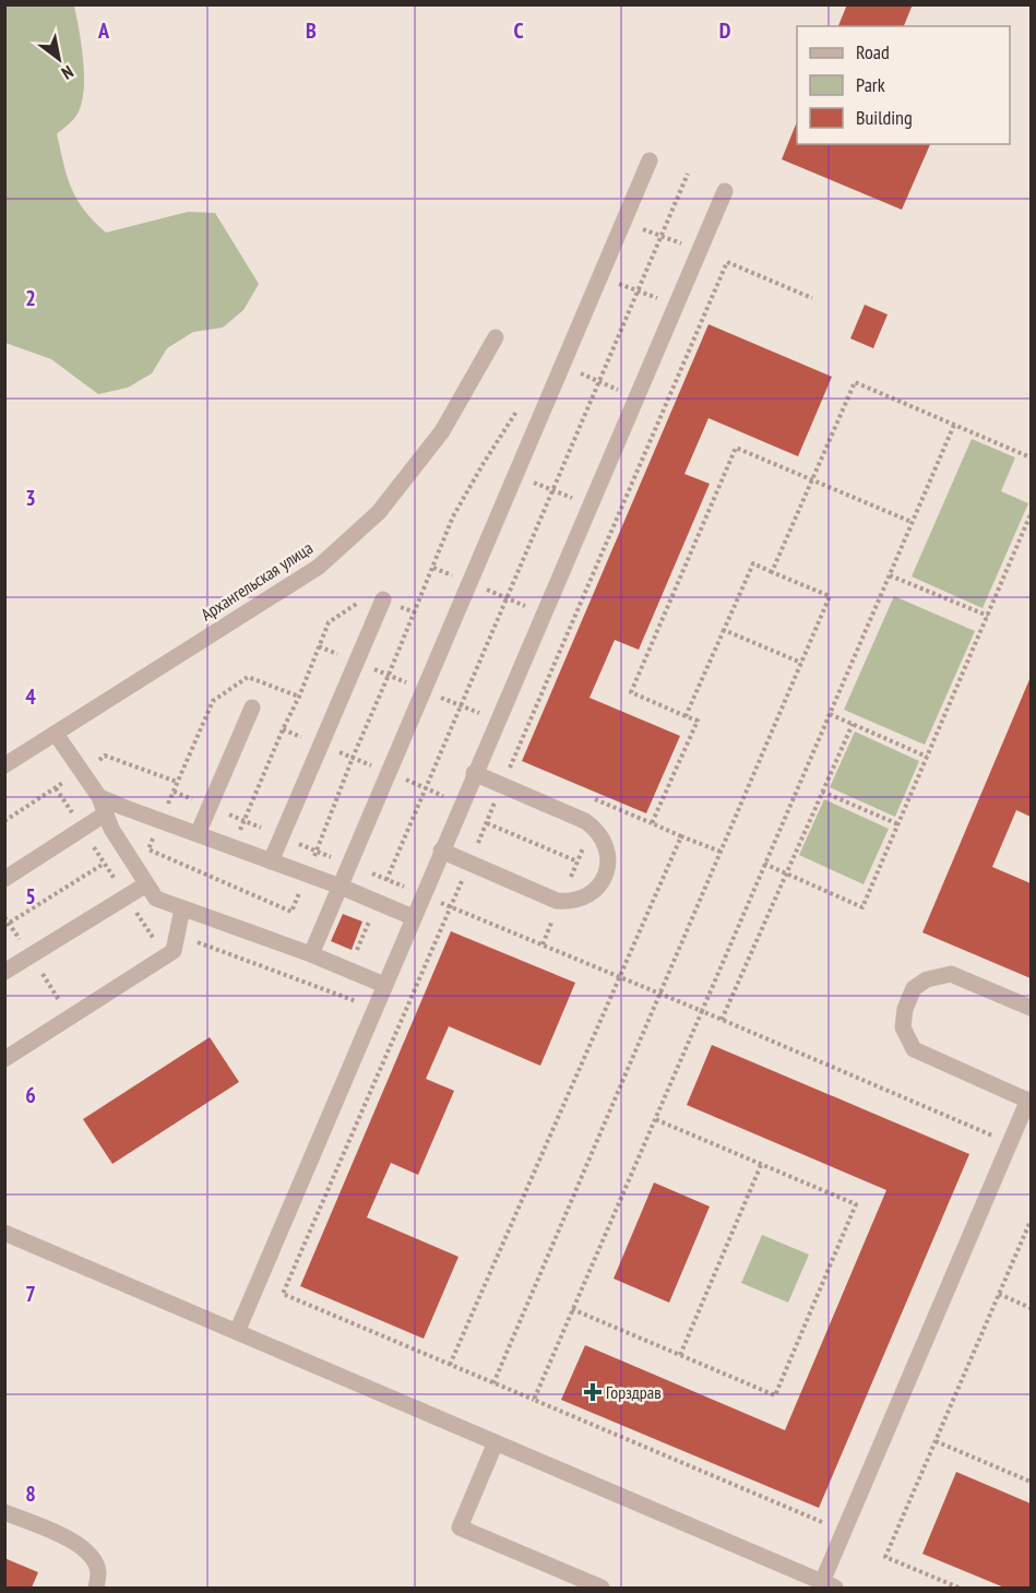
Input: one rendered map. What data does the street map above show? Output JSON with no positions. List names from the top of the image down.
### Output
{
  "streets": {
    "street": ["Архангельская улица"]
  },
  "places": {
    "health": ["Горздрав"]
  },
  "legend": ["Road", "Park", "Building"],
  "north": "bottom right",
  "grid": {
    "columns": [
      "A",
      "B",
      "C",
      "D"
    ],
    "rows": [
      "2",
      "3",
      "4",
      "5",
      "6",
      "7",
      "8"
    ]
  }
}
